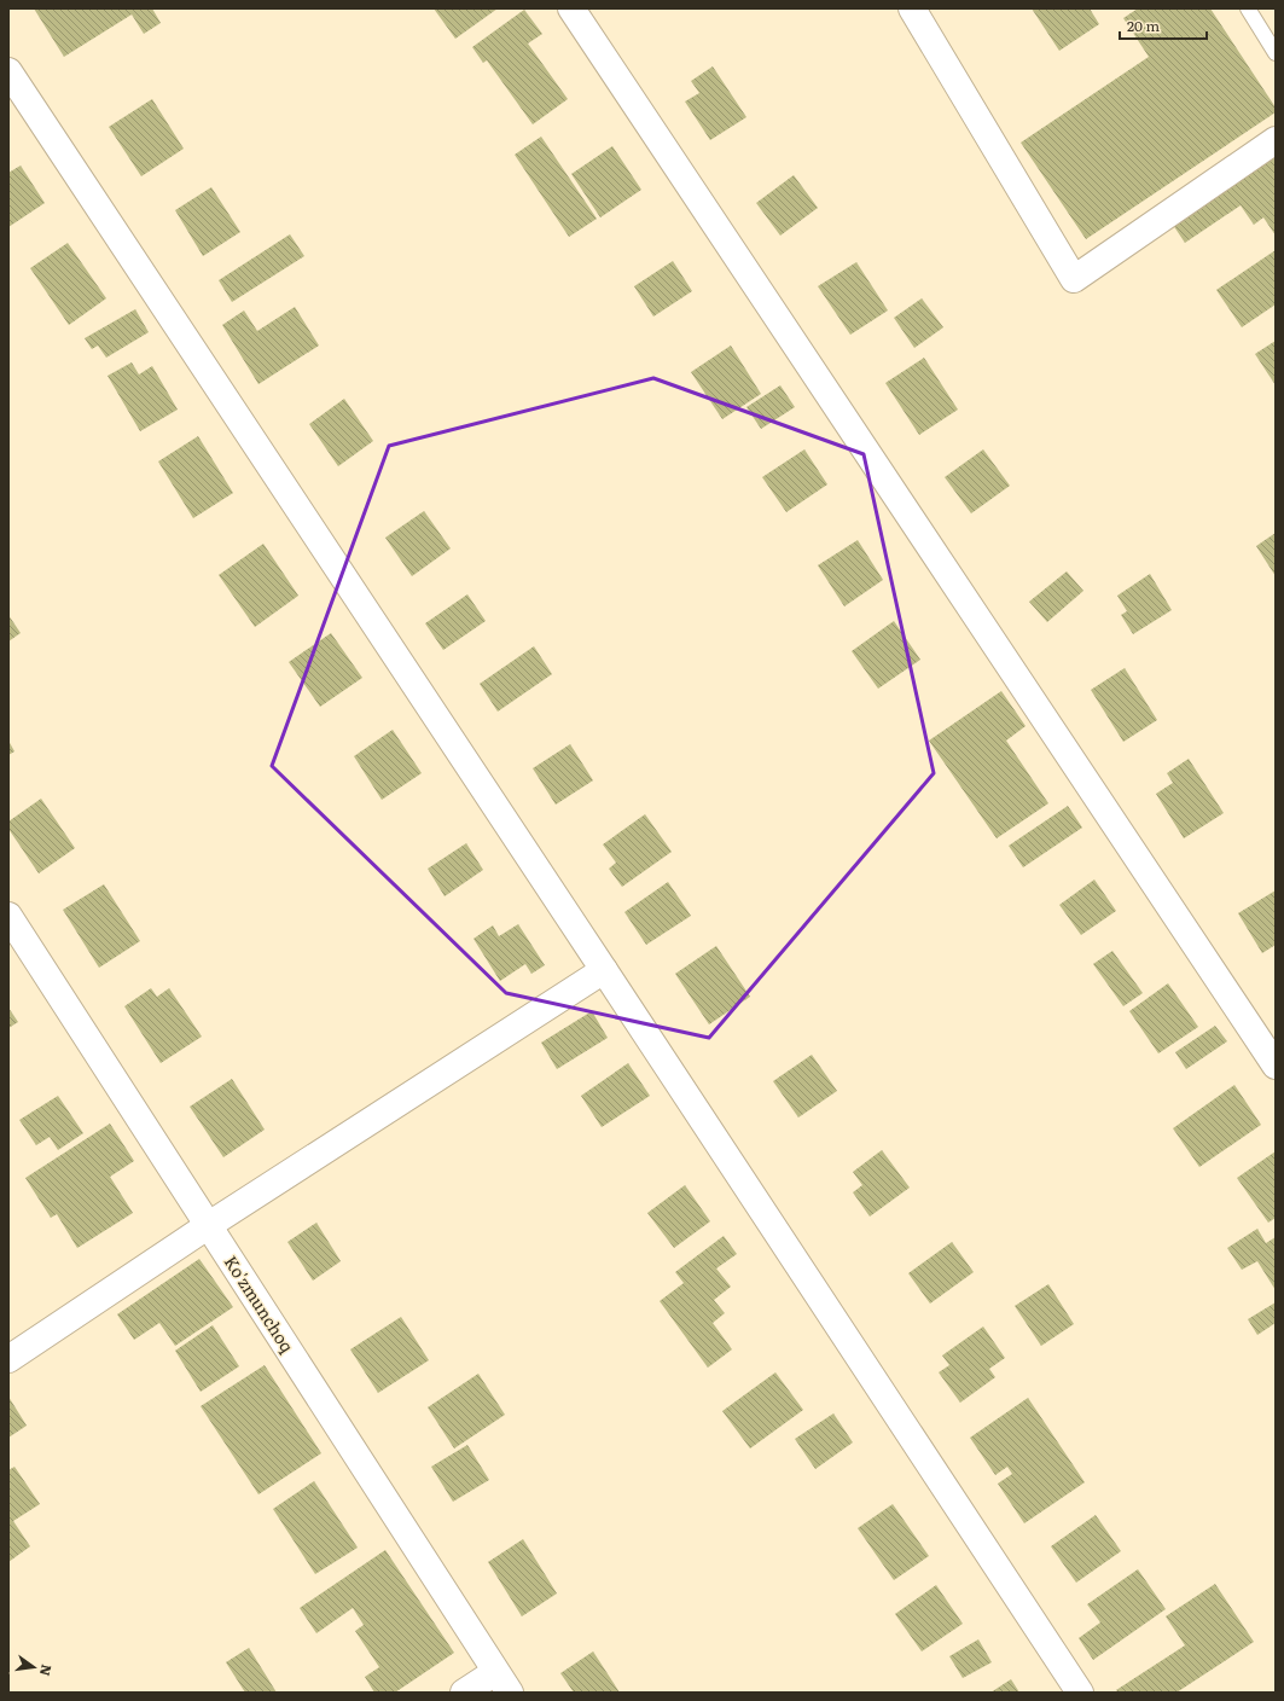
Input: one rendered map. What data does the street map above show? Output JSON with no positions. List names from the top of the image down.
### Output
{
  "streets": {
    "street": ["Ko'zmunchoq"]
  },
  "scale_bar": "20 m",
  "north": "right"
}
